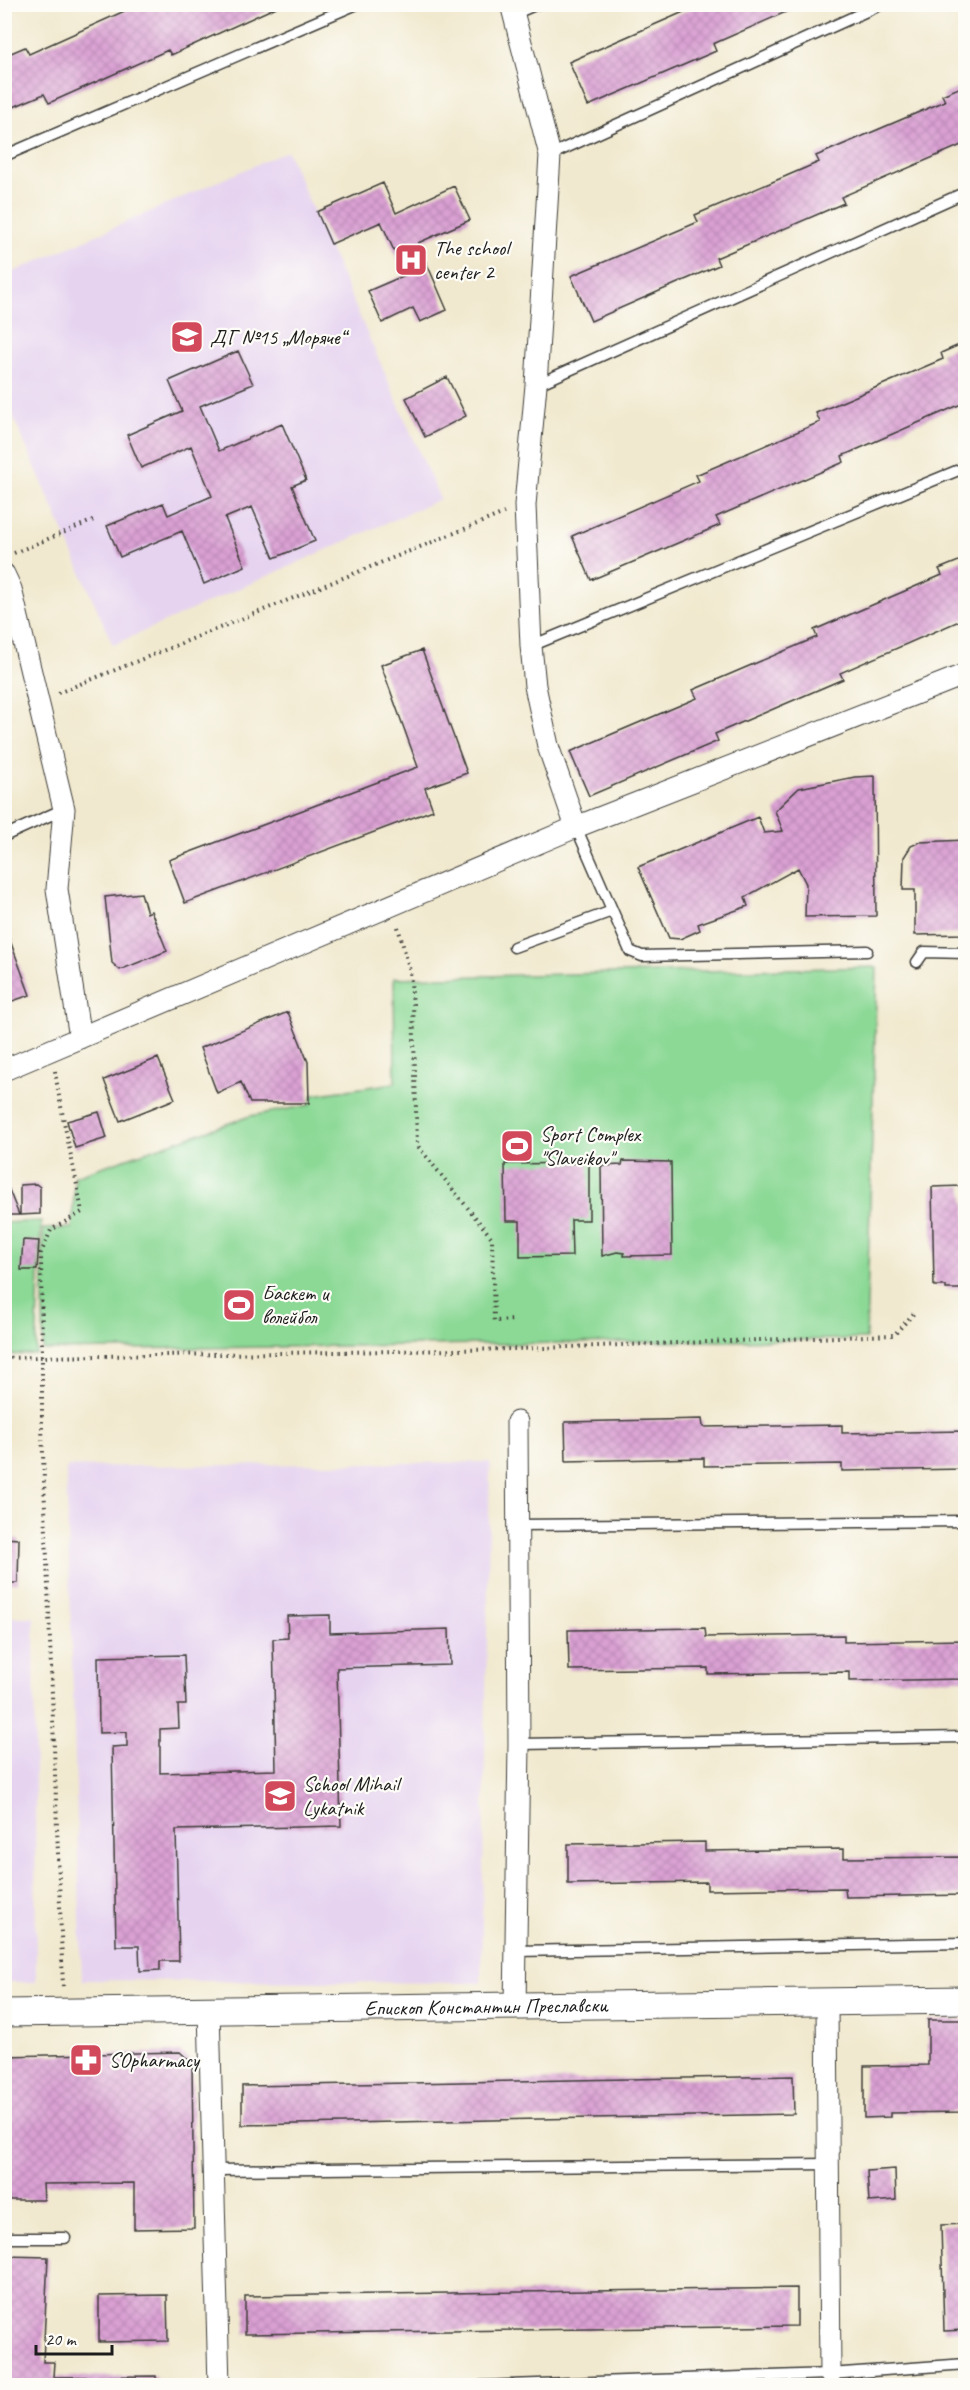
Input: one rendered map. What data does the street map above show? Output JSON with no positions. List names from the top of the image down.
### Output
{
  "streets": {
    "street": ["Епископ Константин Преславски"]
  },
  "places": {
    "hospital": ["The school center 2"],
    "school or university": ["ДГ №15 „Моряче“", "School Mihail Lykatnik"],
    "sports": ["Sport Complex \"Slaveikov\"", "Баскет и волейбол"],
    "pharmacy": ["SOpharmacy"]
  },
  "scale_bar": "20 m"
}
